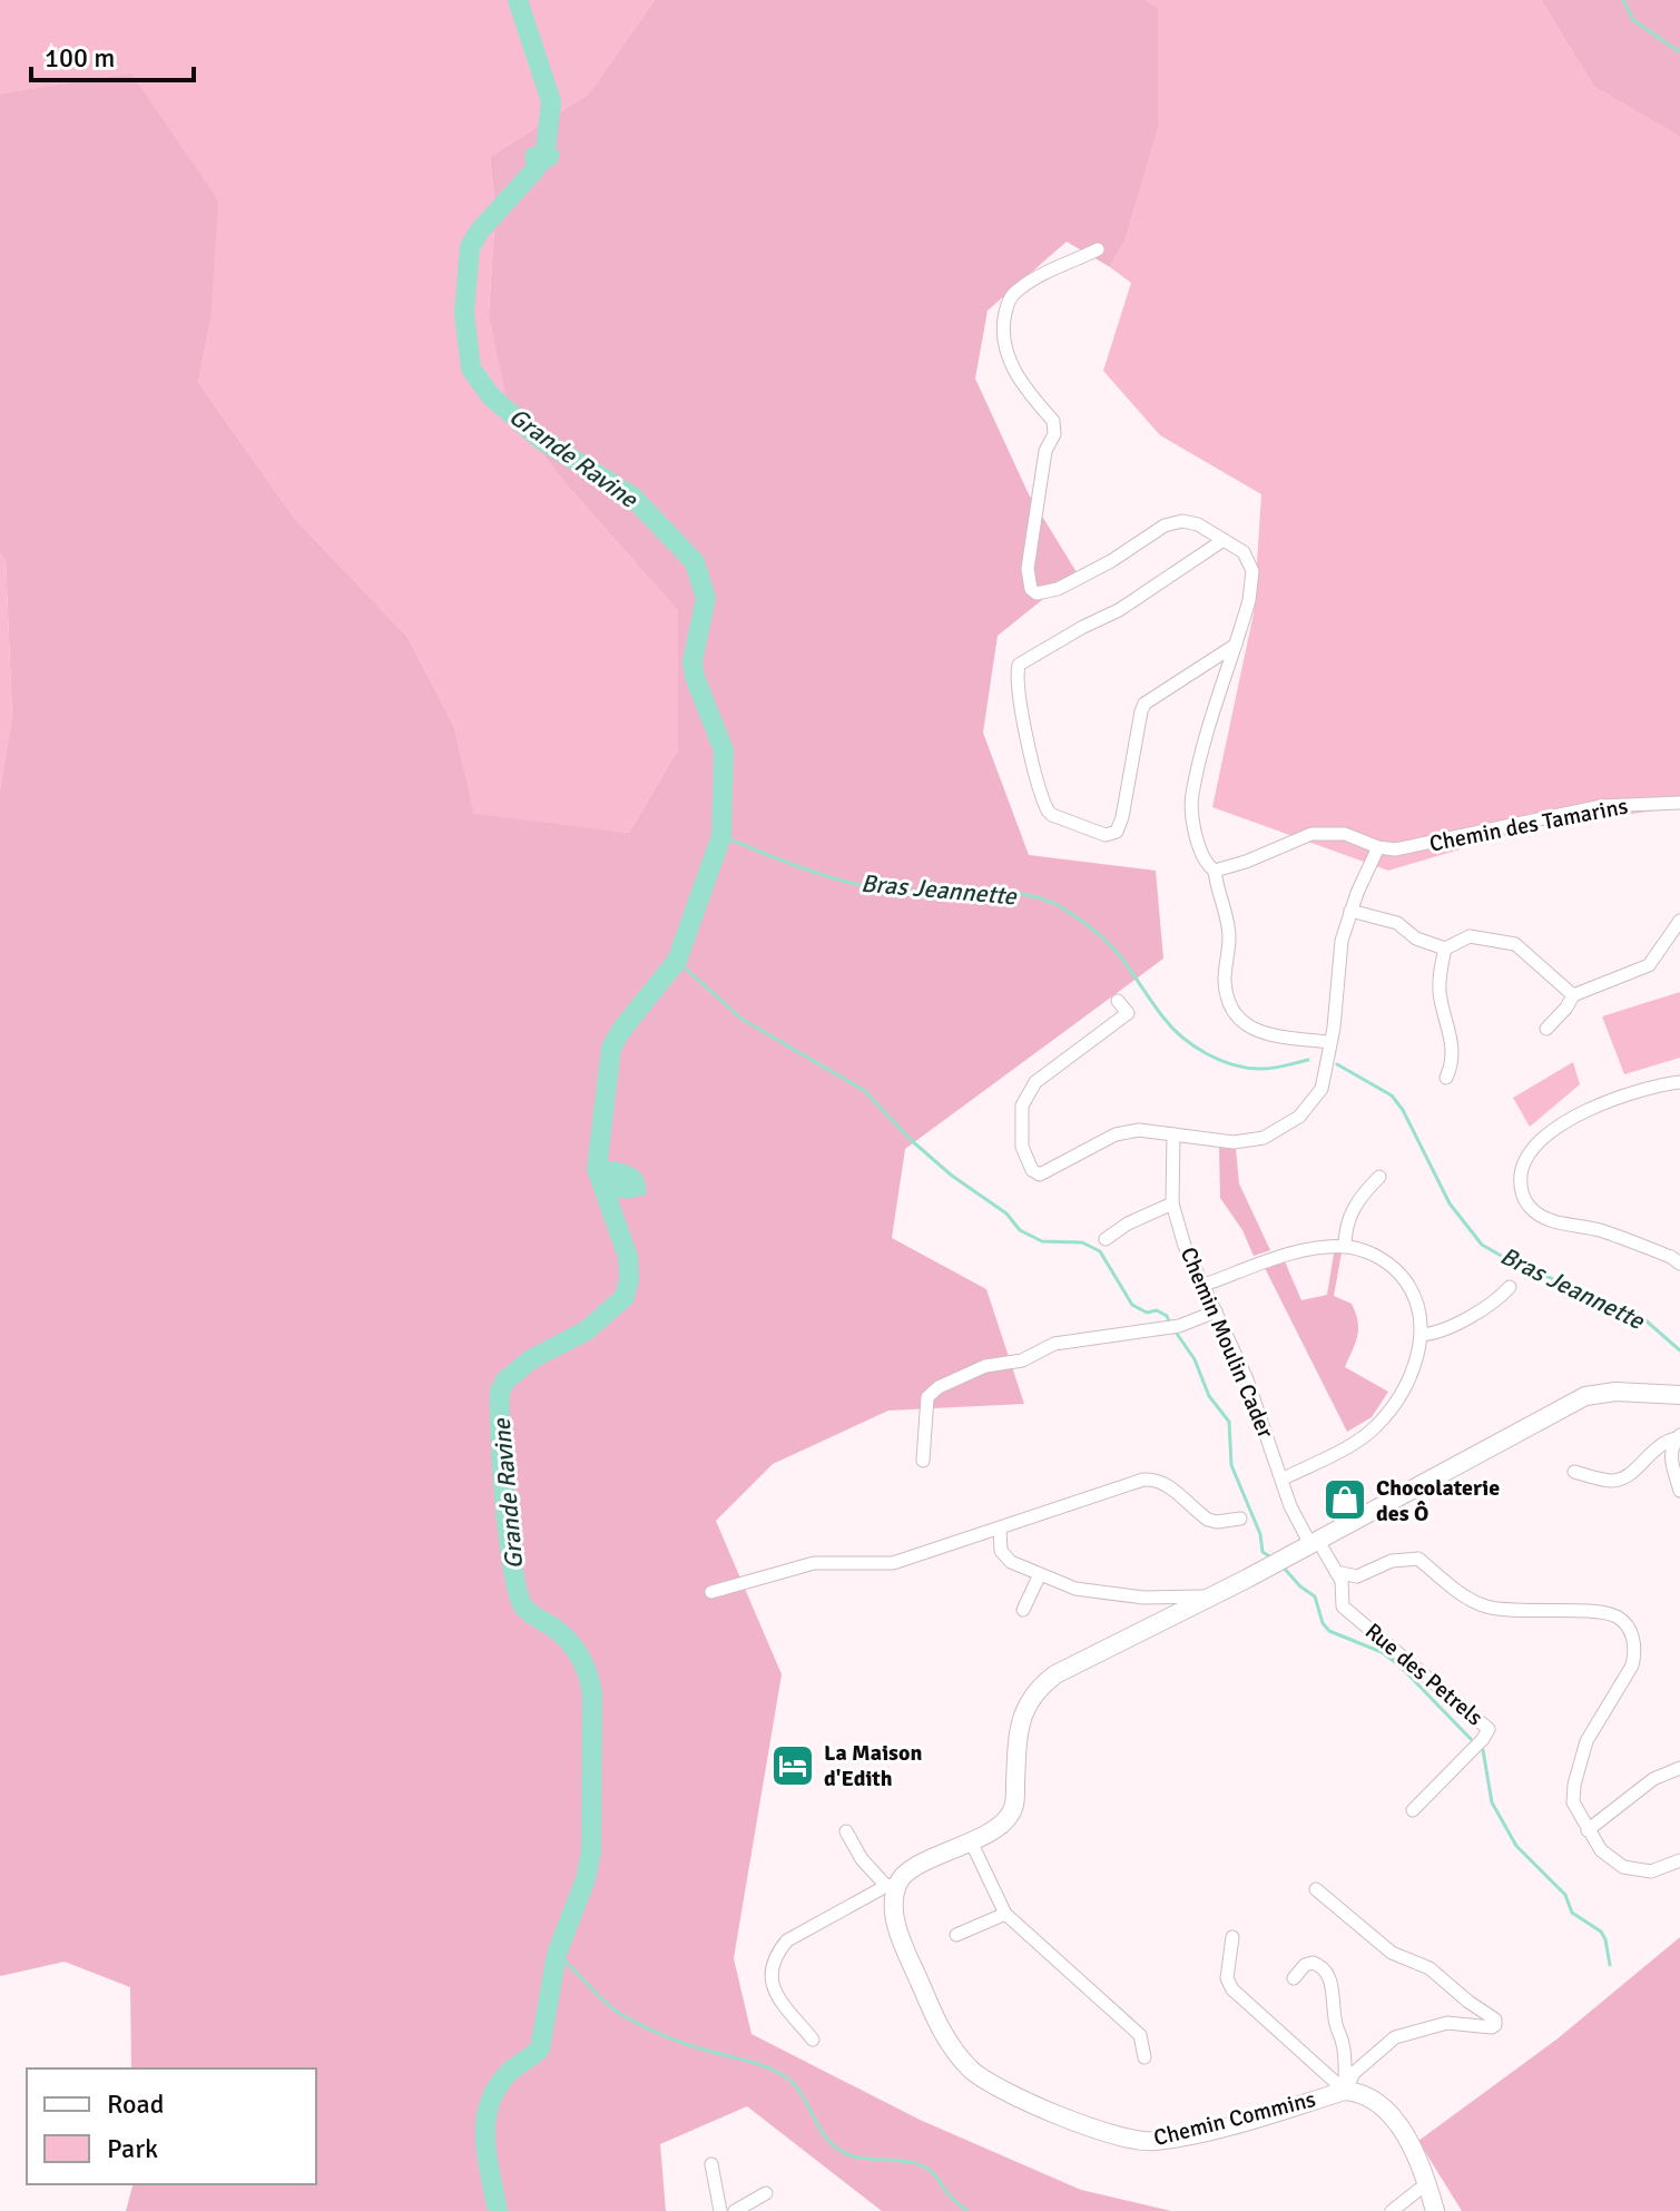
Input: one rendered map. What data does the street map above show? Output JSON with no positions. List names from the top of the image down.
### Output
{
  "streets": {
    "street": [
      "Chemin des Tamarins",
      "Chemin Moulin Cader",
      "Rue des Petrels",
      "Chemin Commins"
    ]
  },
  "crossings": [
    ["Chemin Moulin Cader", "Rue des Petrels"]
  ],
  "water": ["Grande Ravine", "Bras Jeannette"],
  "places": {
    "shop": ["Chocolaterie des Ô"],
    "hotel": ["La Maison d'Edith"]
  },
  "legend": ["Road", "Park"],
  "scale_bar": "100 m"
}
